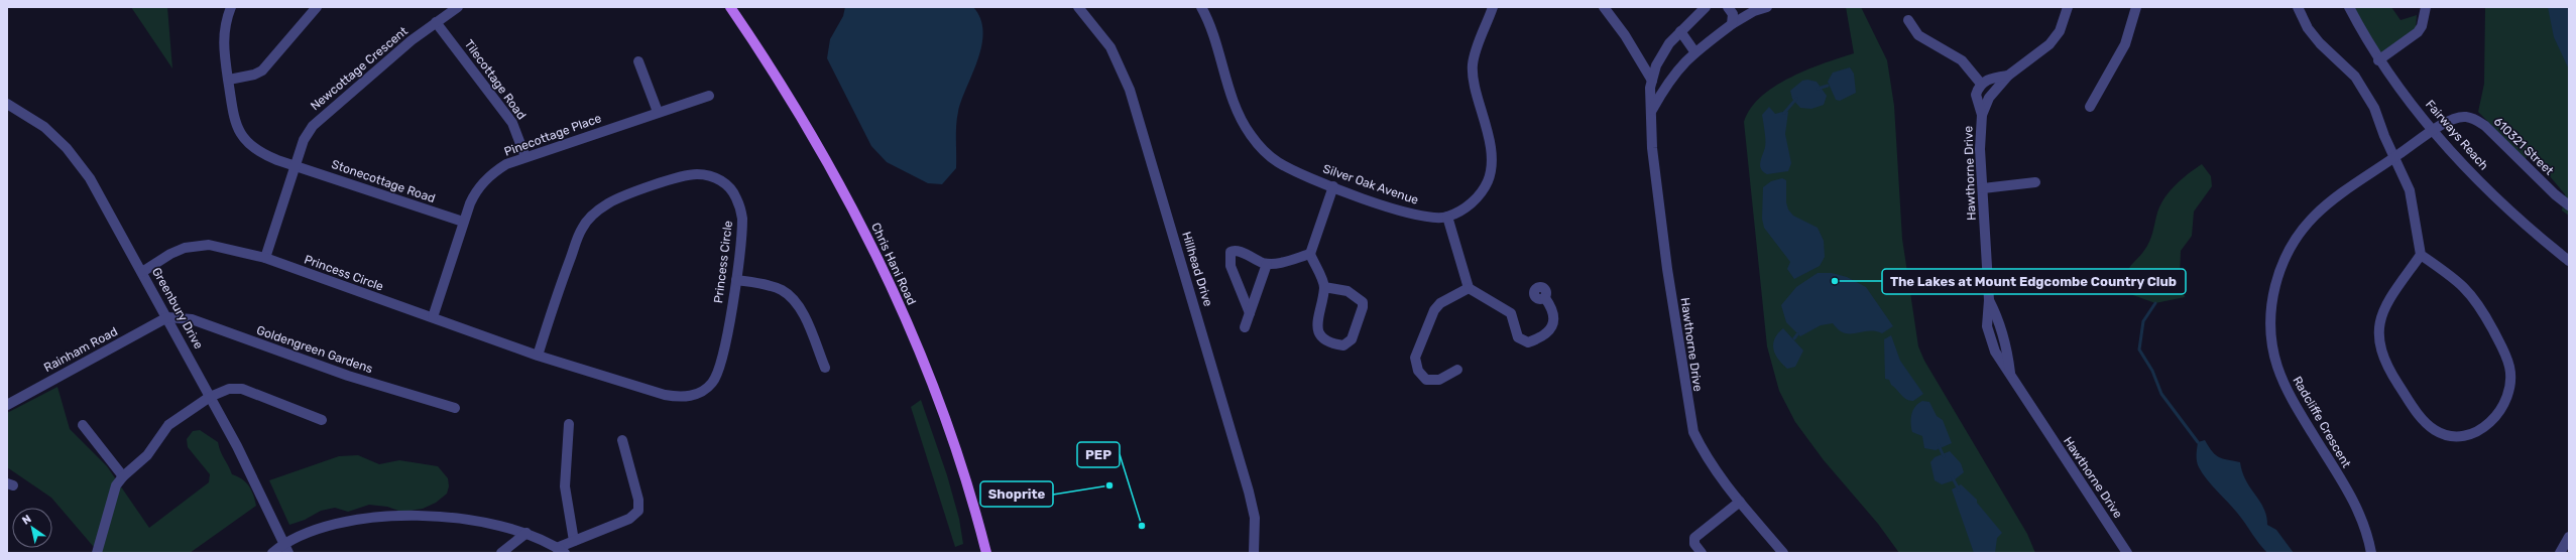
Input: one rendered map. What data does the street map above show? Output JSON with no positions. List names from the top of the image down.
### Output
{
  "streets": {
    "main road": ["Chris Hani Road"],
    "street": [
      "Newcottage Crescent",
      "Tilecottage Road",
      "Pinecottage Place",
      "Fairways Reach",
      "610321 Street",
      "Hawthorne Drive",
      "Stonecottage Road",
      "Silver Oak Avenue",
      "Princess Circle",
      "Hillhead Drive",
      "Greenbury Drive",
      "Rainham Road",
      "Goldengreen Gardens",
      "Radcliffe Crescent"
    ]
  },
  "crossings": [
    ["Newcottage Crescent", "Tilecottage Road"],
    ["Newcottage Crescent", "Stonecottage Road"],
    ["Newcottage Crescent", "Princess Circle"],
    ["Tilecottage Road", "Pinecottage Place"],
    ["Pinecottage Place", "Stonecottage Road"],
    ["Pinecottage Place", "Princess Circle"],
    ["Fairways Reach", "610321 Street"],
    ["Fairways Reach", "Radcliffe Crescent"],
    ["610321 Street", "Radcliffe Crescent"],
    ["Princess Circle", "Greenbury Drive"],
    ["Greenbury Drive", "Rainham Road"],
    ["Greenbury Drive", "Goldengreen Gardens"],
    ["Rainham Road", "Goldengreen Gardens"]
  ],
  "places": ["The Lakes at Mount Edgcombe Country Club", "Shoprite", "PEP"],
  "north": "top left"
}
